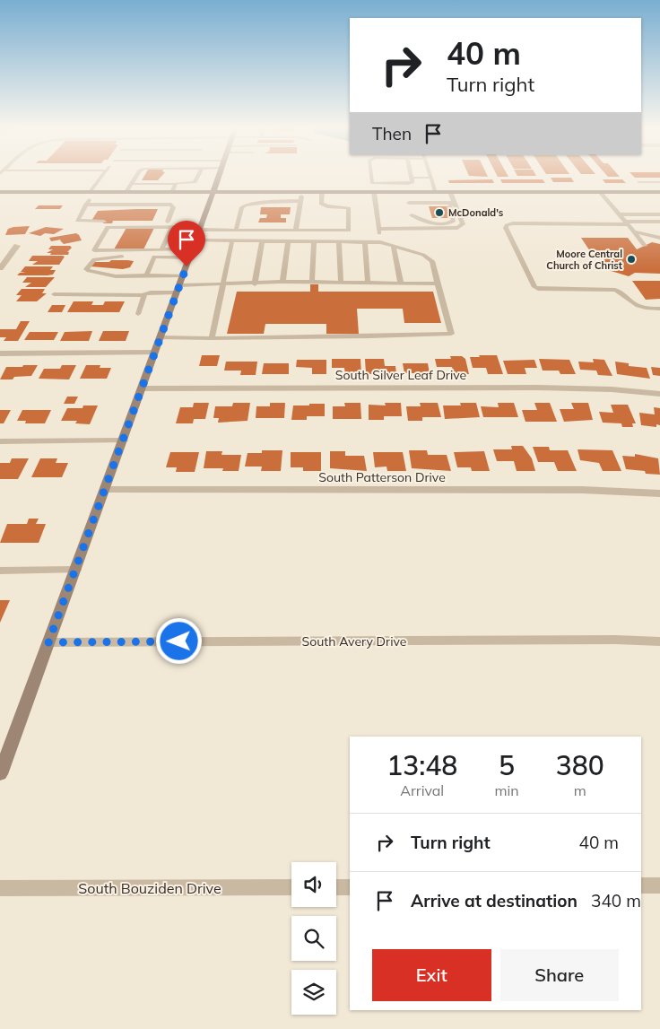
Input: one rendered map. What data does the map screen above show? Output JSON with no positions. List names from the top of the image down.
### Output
{
  "streets": {
    "street": [
      "South Silver Leaf Drive",
      "South Patterson Drive",
      "South Avery Drive",
      "South Bouziden Drive"
    ]
  },
  "places": ["McDonald's", "Moore Central Church of Christ"],
  "page": {
    "turn": ["40 m", "Turn right"],
    "then": "Then",
    "eta": [
      "13:48",
      "Arrival",
      "5",
      "min",
      "380",
      "m"
    ],
    "list": [
      {
        "name": "Turn right",
        "value": "40 m"
      },
      {
        "name": "Arrive at destination",
        "value": "340 m"
      }
    ],
    "buttons": ["Exit", "Share"]
  }
}
